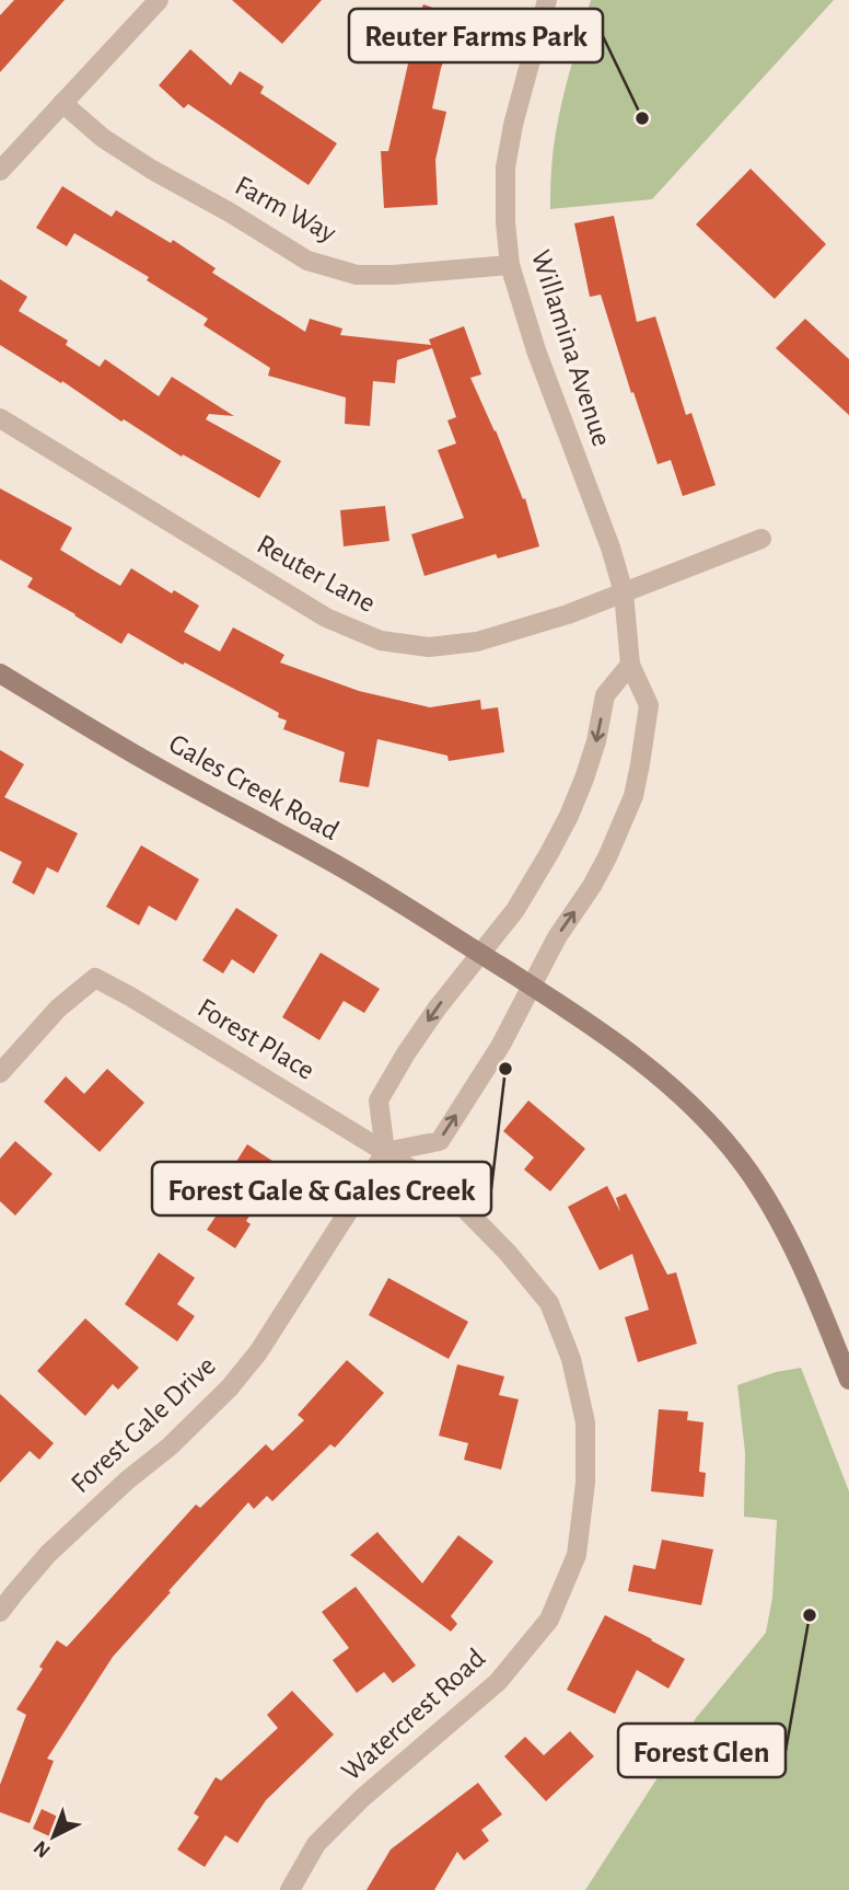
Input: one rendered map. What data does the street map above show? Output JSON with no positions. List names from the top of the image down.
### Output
{
  "streets": {
    "main road": ["Gales Creek Road"],
    "street": [
      "Farm Way",
      "Willamina Avenue",
      "Reuter Lane",
      "Forest Place",
      "Forest Gale Drive",
      "Watercrest Road"
    ]
  },
  "crossings": [
    ["Farm Way", "Willamina Avenue"],
    ["Willamina Avenue", "Reuter Lane"],
    ["Willamina Avenue", "Gales Creek Road"],
    ["Forest Place", "Forest Gale Drive"],
    ["Forest Place", "Watercrest Road"],
    ["Forest Gale Drive", "Watercrest Road"]
  ],
  "places": ["Reuter Farms Park", "Forest Gale & Gales Creek", "Forest Glen"],
  "north": "bottom left"
}
